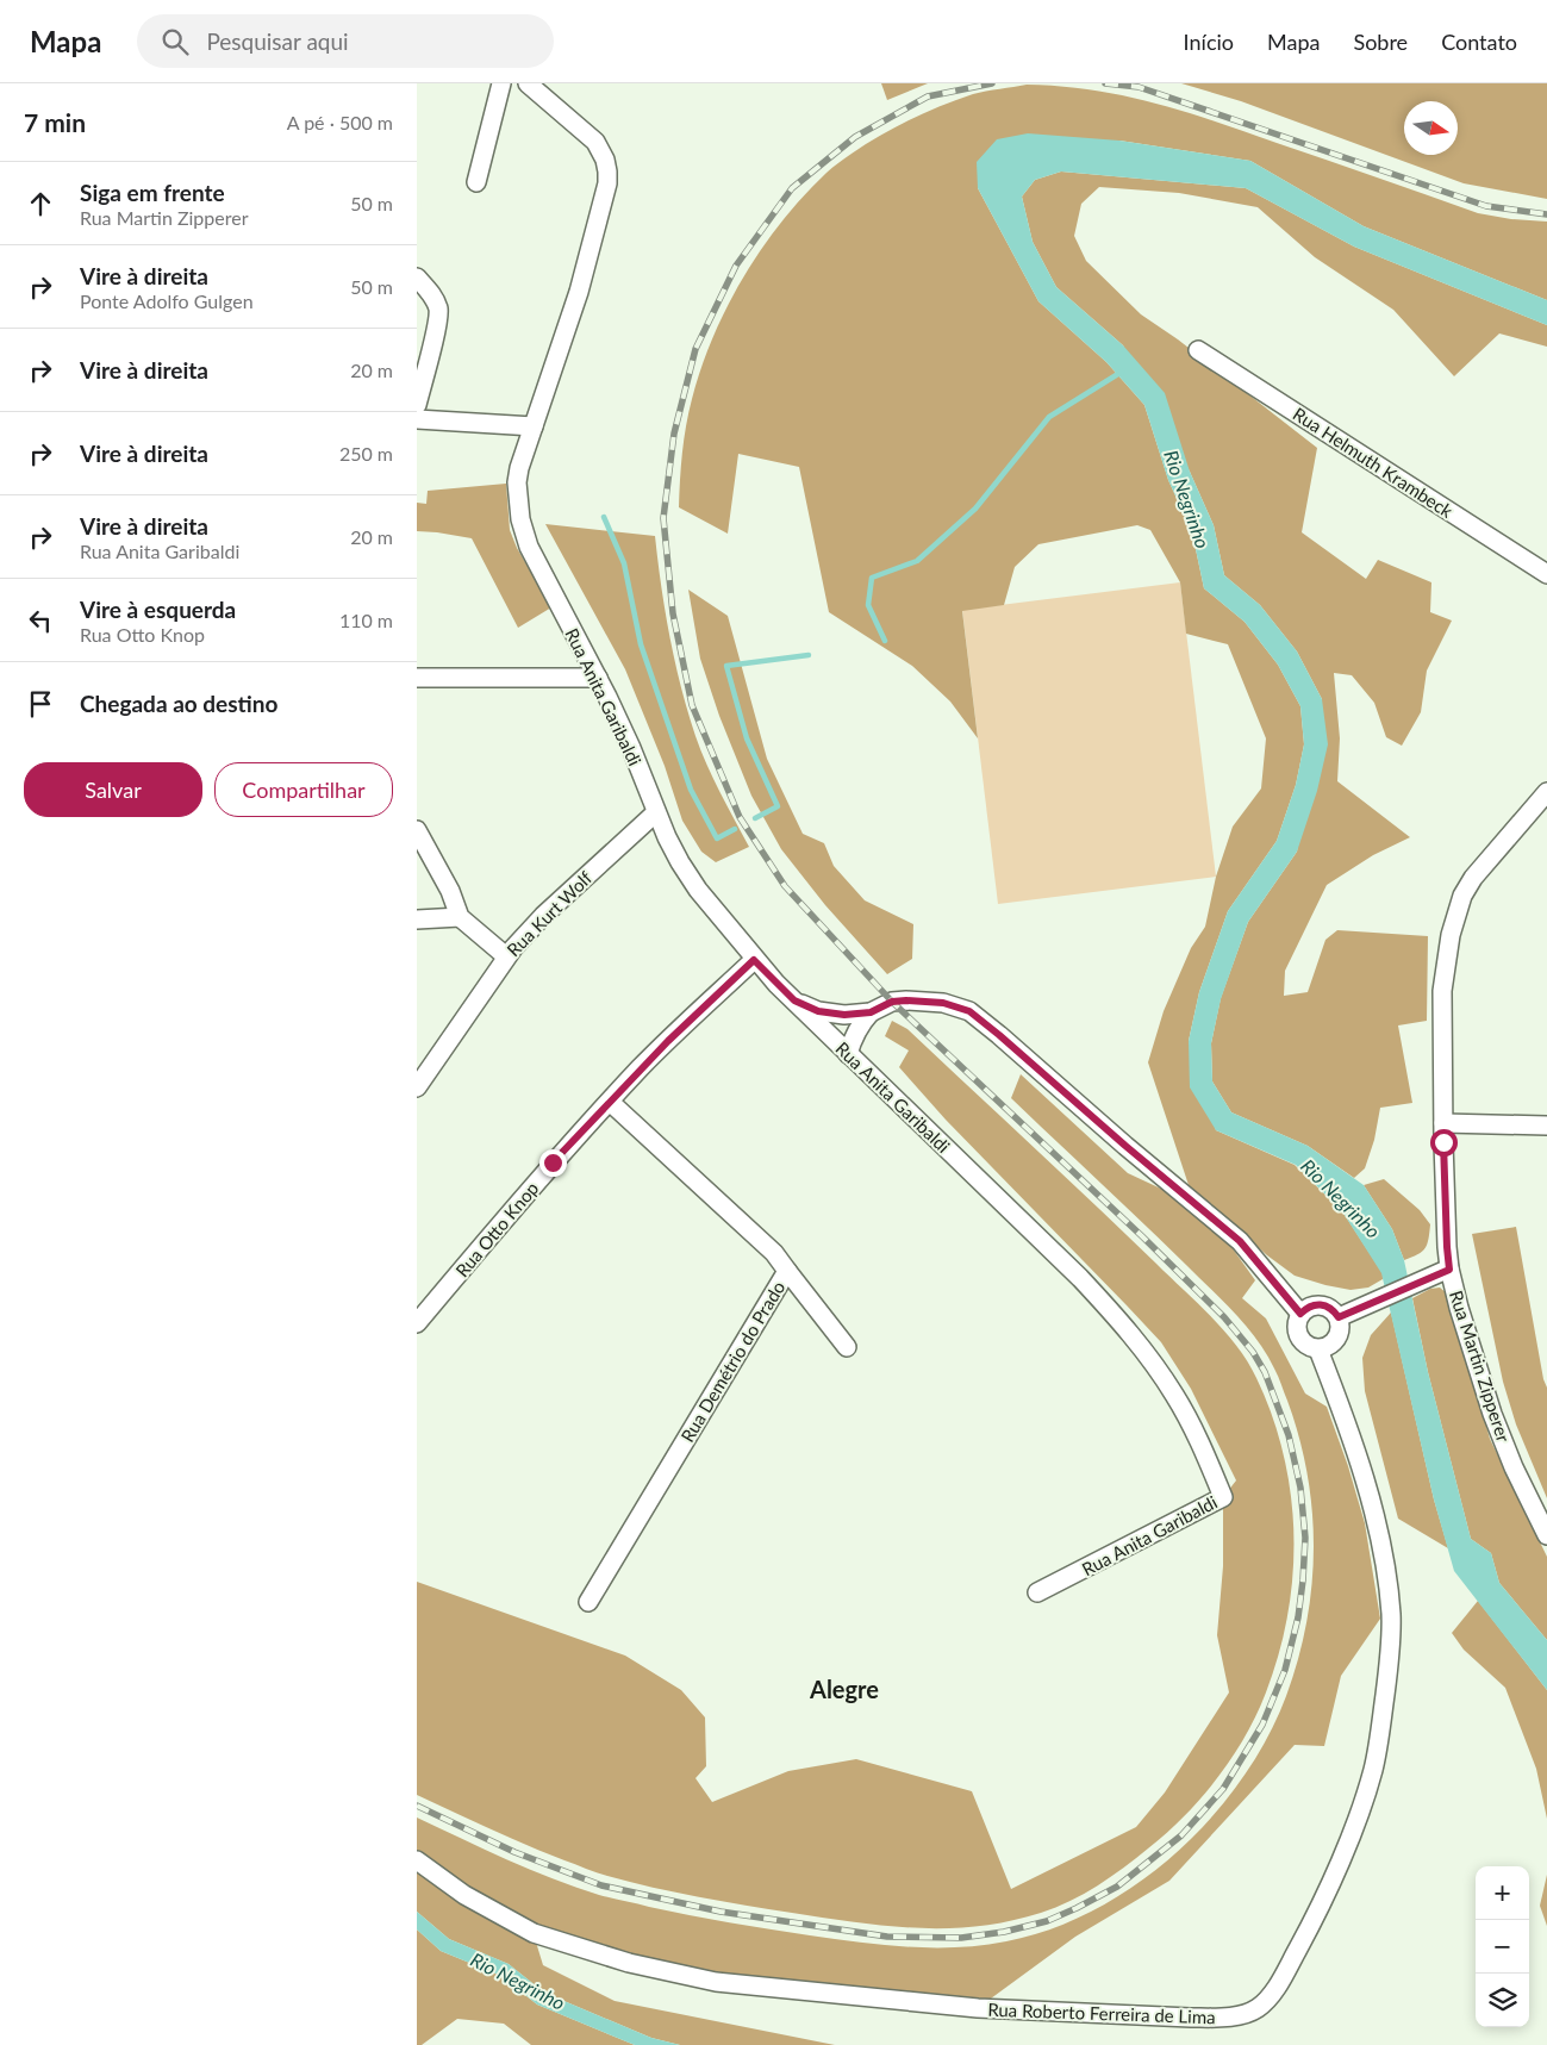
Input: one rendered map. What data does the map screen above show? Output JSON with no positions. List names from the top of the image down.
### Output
{
  "streets": {
    "street": [
      "Rua Helmuth Krambeck",
      "Rua Anita Garibaldi",
      "Rua Kurt Wolf",
      "Rua Otto Knop",
      "Rua Demétrio do Prado",
      "Rua Martin Zipperer",
      "Rua Roberto Ferreira de Lima"
    ]
  },
  "crossings": [
    ["Rua Anita Garibaldi", "Rua Kurt Wolf"],
    ["Rua Anita Garibaldi", "Rua Otto Knop"],
    ["Rua Otto Knop", "Rua Demétrio do Prado"]
  ],
  "districts": ["Alegre"],
  "water": ["Rio Negrinho"],
  "north": "right",
  "page": {
    "header": "Mapa",
    "search": "Pesquisar aqui",
    "nav": [
      "Início",
      "Mapa",
      "Sobre",
      "Contato"
    ],
    "heading": ["7 min", "A pé · 500 m"],
    "list": [
      ["Siga em frente", "Rua Martin Zipperer", "50 m"],
      ["Vire à direita", "Ponte Adolfo Gulgen", "50 m"],
      ["Vire à direita", "20 m"],
      ["Vire à direita", "250 m"],
      ["Vire à direita", "Rua Anita Garibaldi", "20 m"],
      ["Vire à esquerda", "Rua Otto Knop", "110 m"],
      "Chegada ao destino"
    ],
    "buttons": ["Salvar", "Compartilhar"],
    "map_buttons": ["+", "−"]
  }
}
